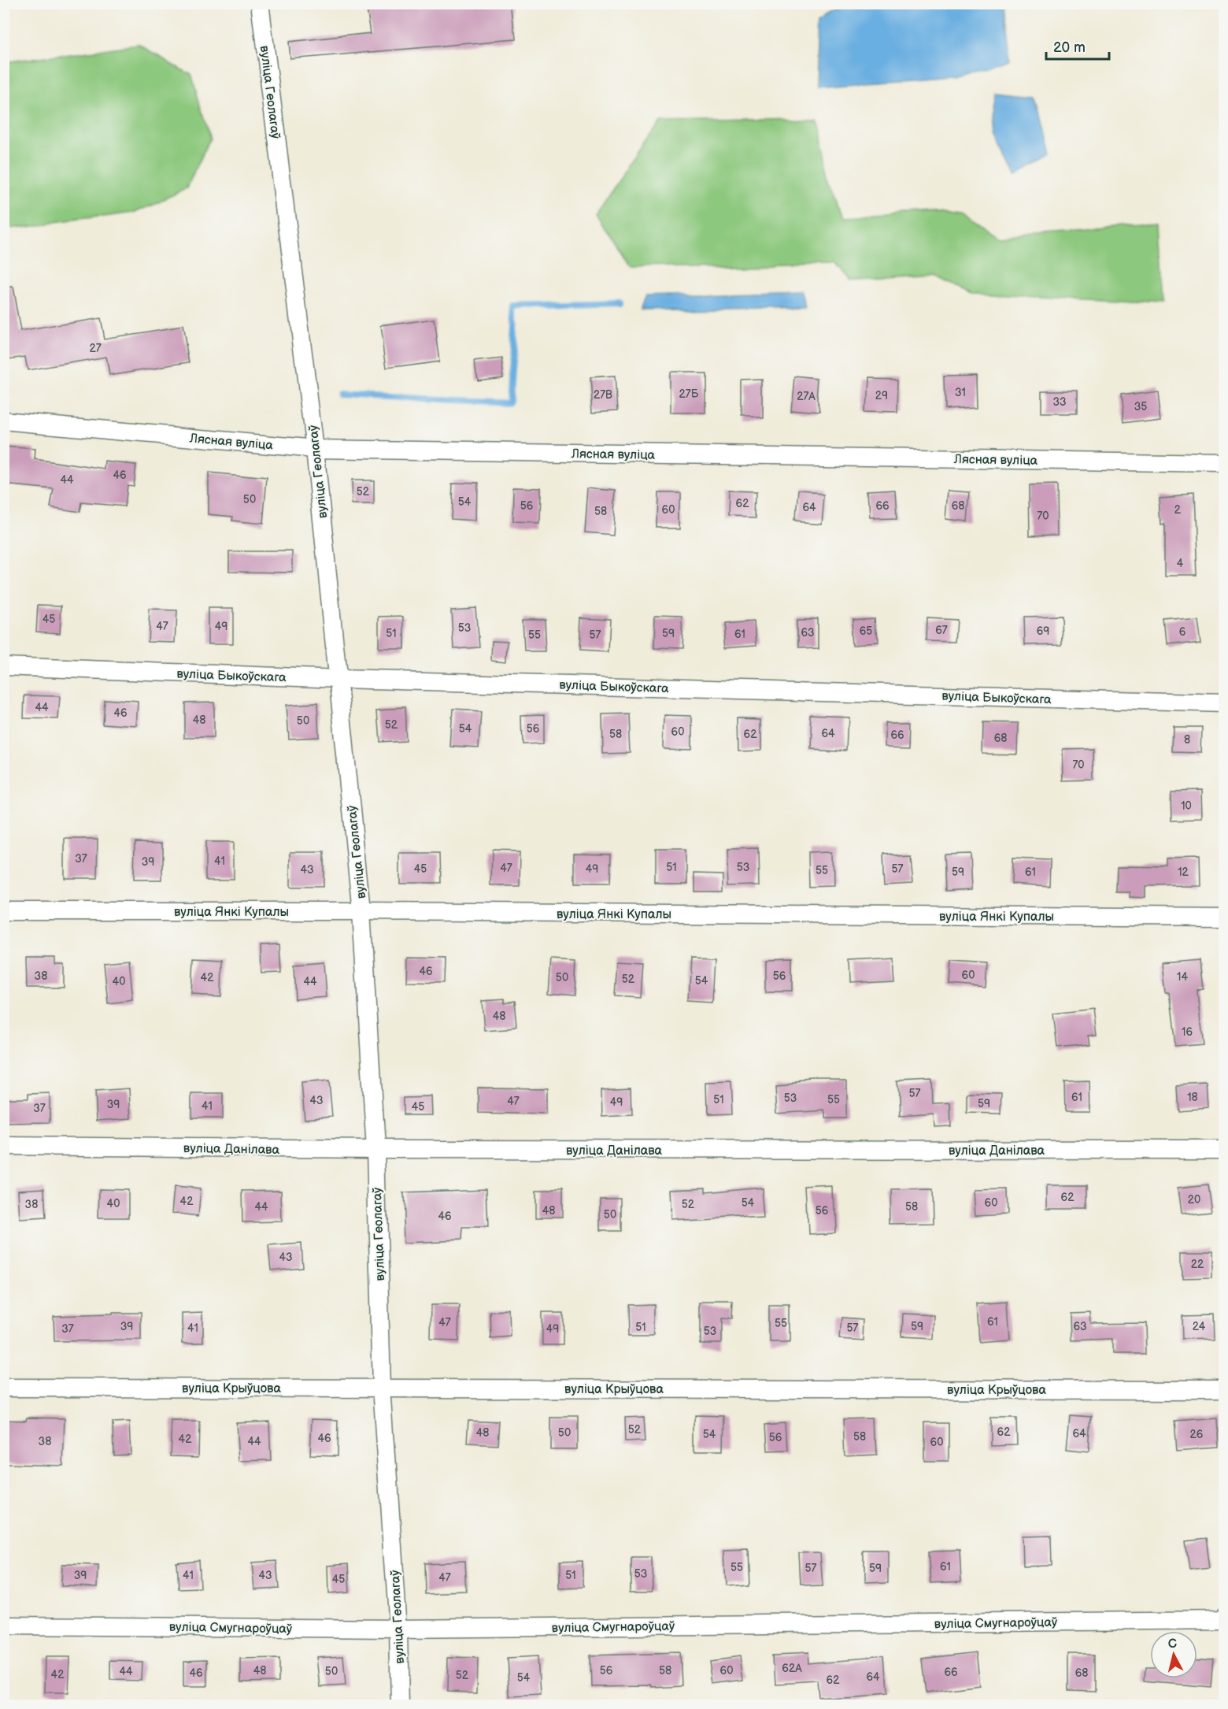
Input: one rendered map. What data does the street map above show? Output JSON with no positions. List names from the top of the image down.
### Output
{
  "streets": {
    "street": [
      "вуліца Геолагаў",
      "Лясная вуліца",
      "вуліца Быкоўскага",
      "вуліца Янкі Купалы",
      "вуліца Данілава",
      "вуліца Крыўцова",
      "вуліца Смугнароўцаў"
    ]
  },
  "crossings": [
    ["вуліца Геолагаў", "Лясная вуліца"],
    ["вуліца Геолагаў", "вуліца Быкоўскага"],
    ["вуліца Геолагаў", "вуліца Янкі Купалы"],
    ["вуліца Геолагаў", "вуліца Данілава"],
    ["вуліца Геолагаў", "вуліца Крыўцова"],
    ["вуліца Геолагаў", "вуліца Смугнароўцаў"]
  ],
  "house_numbers": [
    "27",
    "31",
    "27Б",
    "27В",
    "29",
    "27А",
    "33",
    "35",
    "46",
    "44",
    "52",
    "50",
    "54",
    "62",
    "56",
    "66",
    "68",
    "64",
    "60",
    "2",
    "58",
    "70",
    "4",
    "45",
    "47",
    "49",
    "53",
    "67",
    "65",
    "69",
    "6",
    "63",
    "51",
    "59",
    "61",
    "55",
    "57",
    "44",
    "46",
    "48",
    "50",
    "52",
    "54",
    "56",
    "60",
    "64",
    "58",
    "62",
    "66",
    "68",
    "8",
    "70",
    "10",
    "37",
    "41",
    "39",
    "51",
    "53",
    "47",
    "45",
    "49",
    "57",
    "43",
    "55",
    "59",
    "61",
    "12",
    "46",
    "60",
    "38",
    "56",
    "14",
    "42",
    "50",
    "52",
    "54",
    "40",
    "44",
    "48",
    "16",
    "57",
    "61",
    "18",
    "53",
    "51",
    "55",
    "43",
    "47",
    "49",
    "59",
    "39",
    "41",
    "45",
    "37",
    "62",
    "20",
    "42",
    "54",
    "60",
    "40",
    "38",
    "52",
    "44",
    "58",
    "48",
    "56",
    "50",
    "46",
    "43",
    "22",
    "61",
    "47",
    "55",
    "39",
    "59",
    "63",
    "24",
    "51",
    "41",
    "57",
    "37",
    "49",
    "53",
    "52",
    "62",
    "48",
    "50",
    "64",
    "54",
    "26",
    "58",
    "56",
    "46",
    "42",
    "38",
    "44",
    "60",
    "61",
    "55",
    "57",
    "59",
    "53",
    "39",
    "41",
    "43",
    "51",
    "47",
    "45",
    "62А",
    "48",
    "56",
    "58",
    "60",
    "44",
    "50",
    "66",
    "46",
    "68",
    "42",
    "52",
    "64",
    "54",
    "62"
  ],
  "scale_bar": "20 m",
  "north": "top"
}
